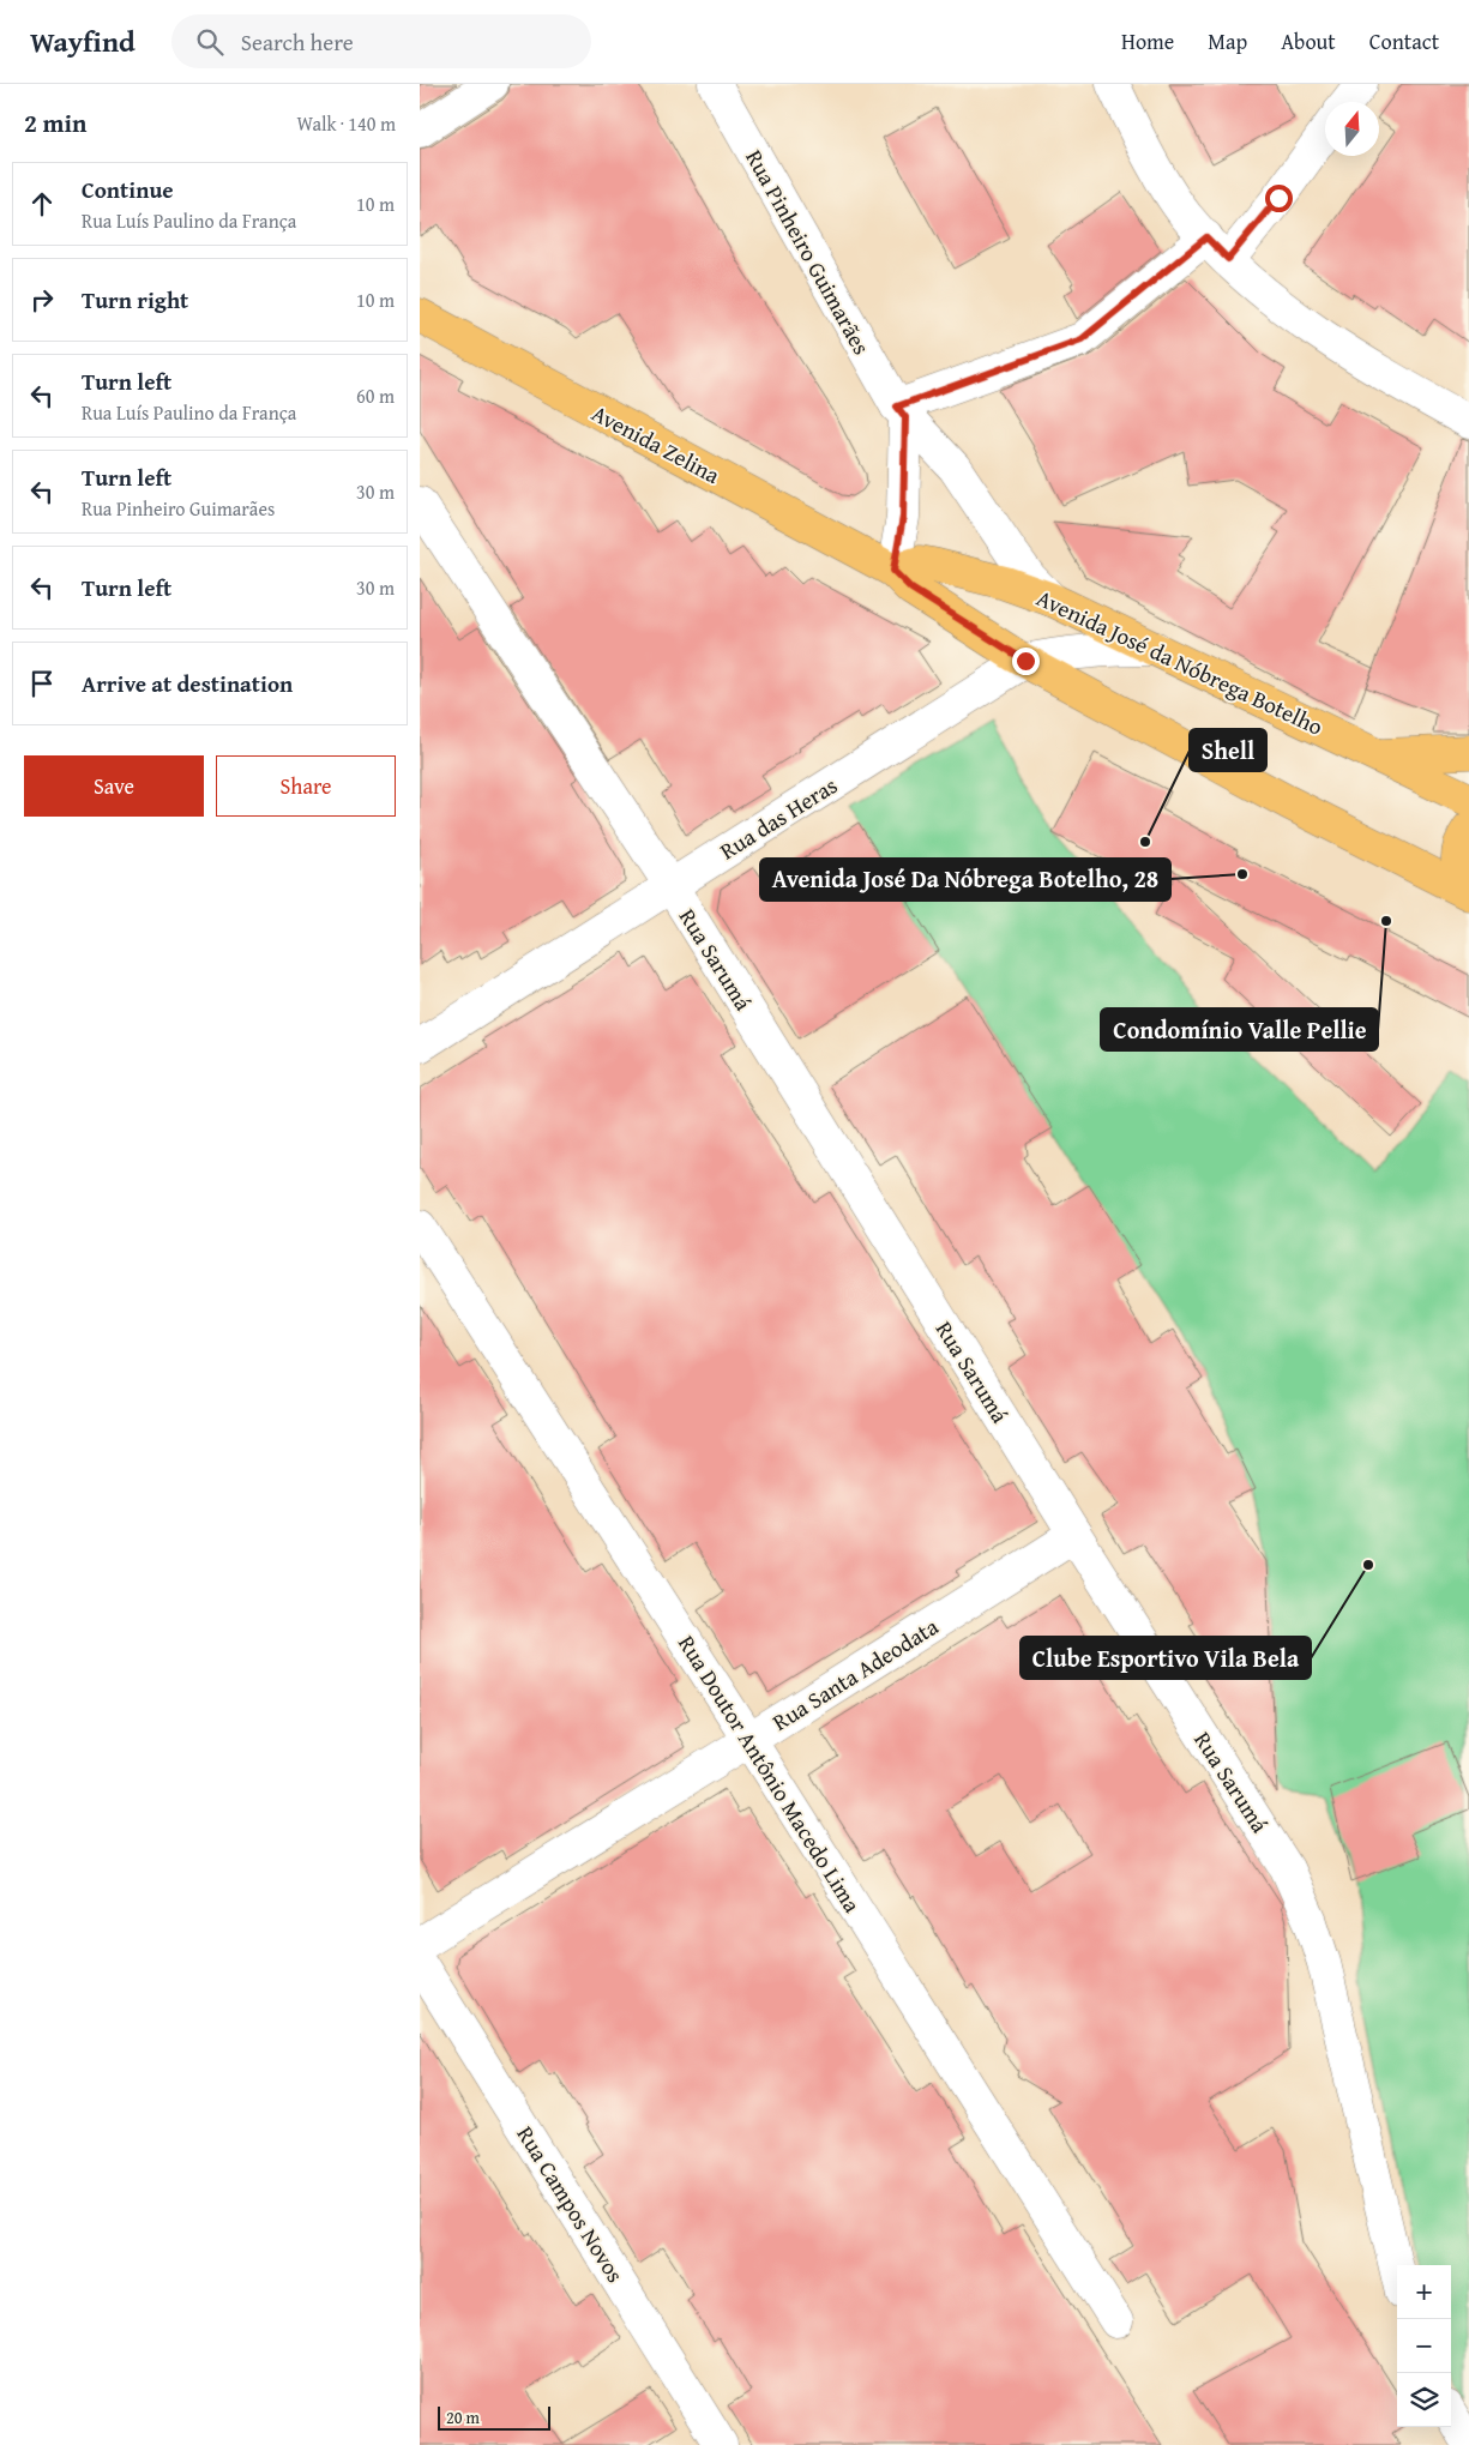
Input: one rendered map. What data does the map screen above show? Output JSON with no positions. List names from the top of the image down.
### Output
{
  "streets": {
    "main road": ["Avenida Zelina", "Avenida José da Nóbrega Botelho"],
    "street": [
      "Rua Pinheiro Guimarães",
      "Rua das Heras",
      "Rua Sarumá",
      "Rua Santa Adeodata",
      "Rua Doutor Antônio Macedo Lima",
      "Rua Campos Novos"
    ]
  },
  "crossings": [
    ["Rua Pinheiro Guimarães", "Avenida José da Nóbrega Botelho"],
    ["Avenida Zelina", "Avenida José da Nóbrega Botelho"],
    ["Avenida José da Nóbrega Botelho", "Rua das Heras"],
    ["Rua das Heras", "Rua Sarumá"],
    ["Rua Sarumá", "Rua Santa Adeodata"],
    ["Rua Santa Adeodata", "Rua Doutor Antônio Macedo Lima"]
  ],
  "places": [
    "Shell",
    "Avenida José Da Nóbrega Botelho, 28",
    "Condomínio Valle Pellie",
    "Clube Esportivo Vila Bela"
  ],
  "scale_bar": "20 m",
  "north": "top",
  "page": {
    "header": "Wayfind",
    "search": "Search here",
    "nav": [
      "Home",
      "Map",
      "About",
      "Contact"
    ],
    "heading": ["2 min", "Walk · 140 m"],
    "list": [
      ["Continue", "Rua Luís Paulino da França", "10 m"],
      ["Turn right", "10 m"],
      ["Turn left", "Rua Luís Paulino da França", "60 m"],
      ["Turn left", "Rua Pinheiro Guimarães", "30 m"],
      ["Turn left", "30 m"],
      "Arrive at destination"
    ],
    "buttons": ["Save", "Share"],
    "map_buttons": ["+", "−"],
    "scale": "20 m"
  }
}
